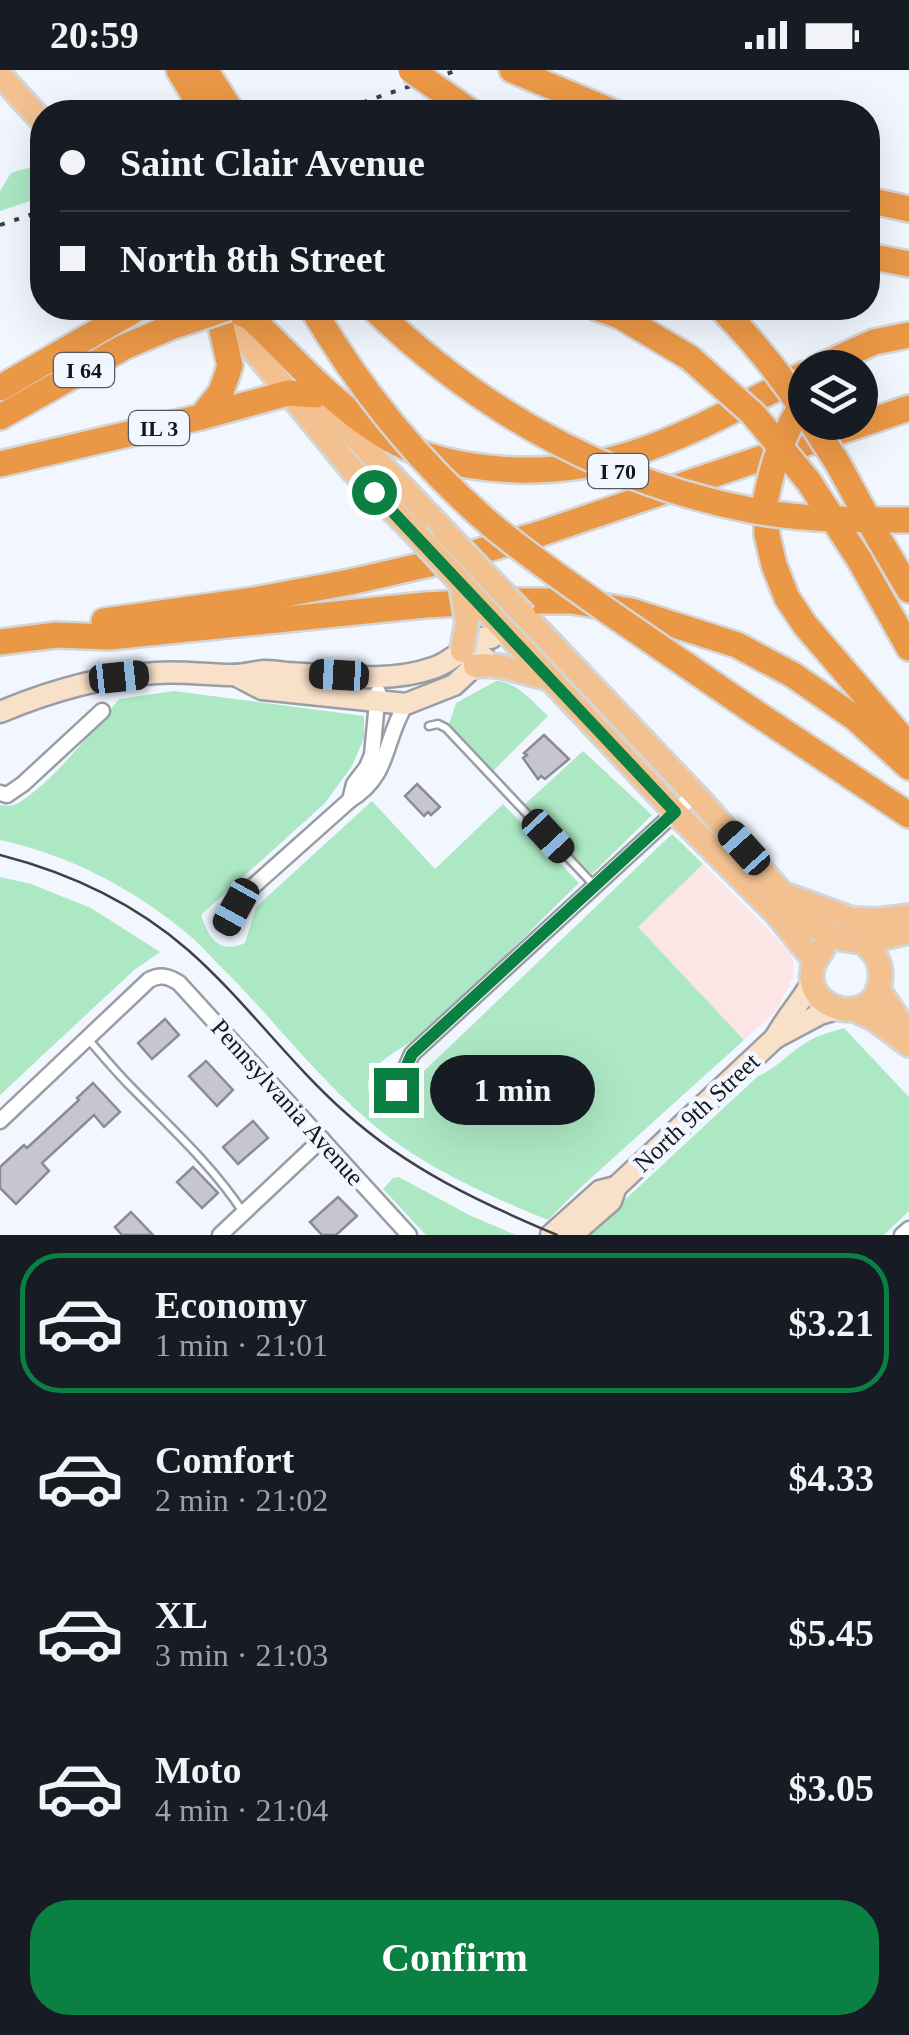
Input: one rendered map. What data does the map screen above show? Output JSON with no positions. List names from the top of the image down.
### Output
{
  "streets": {
    "highway": ["I 64", "IL 3", "I 70"],
    "main road": ["North 9th Street"],
    "street": ["Pennsylvania Avenue"]
  },
  "page": {
    "status": "20:59",
    "banner": ["Saint Clair Avenue", "North 8th Street"],
    "bubble": "1 min",
    "list": [
      {
        "name": "Economy",
        "note": "1 min · 21:01",
        "value": "$3.21"
      },
      {
        "name": "Comfort",
        "note": "2 min · 21:02",
        "value": "$4.33"
      },
      {
        "name": "XL",
        "note": "3 min · 21:03",
        "value": "$5.45"
      },
      {
        "name": "Moto",
        "note": "4 min · 21:04",
        "value": "$3.05"
      }
    ],
    "buttons": "Confirm"
  }
}
